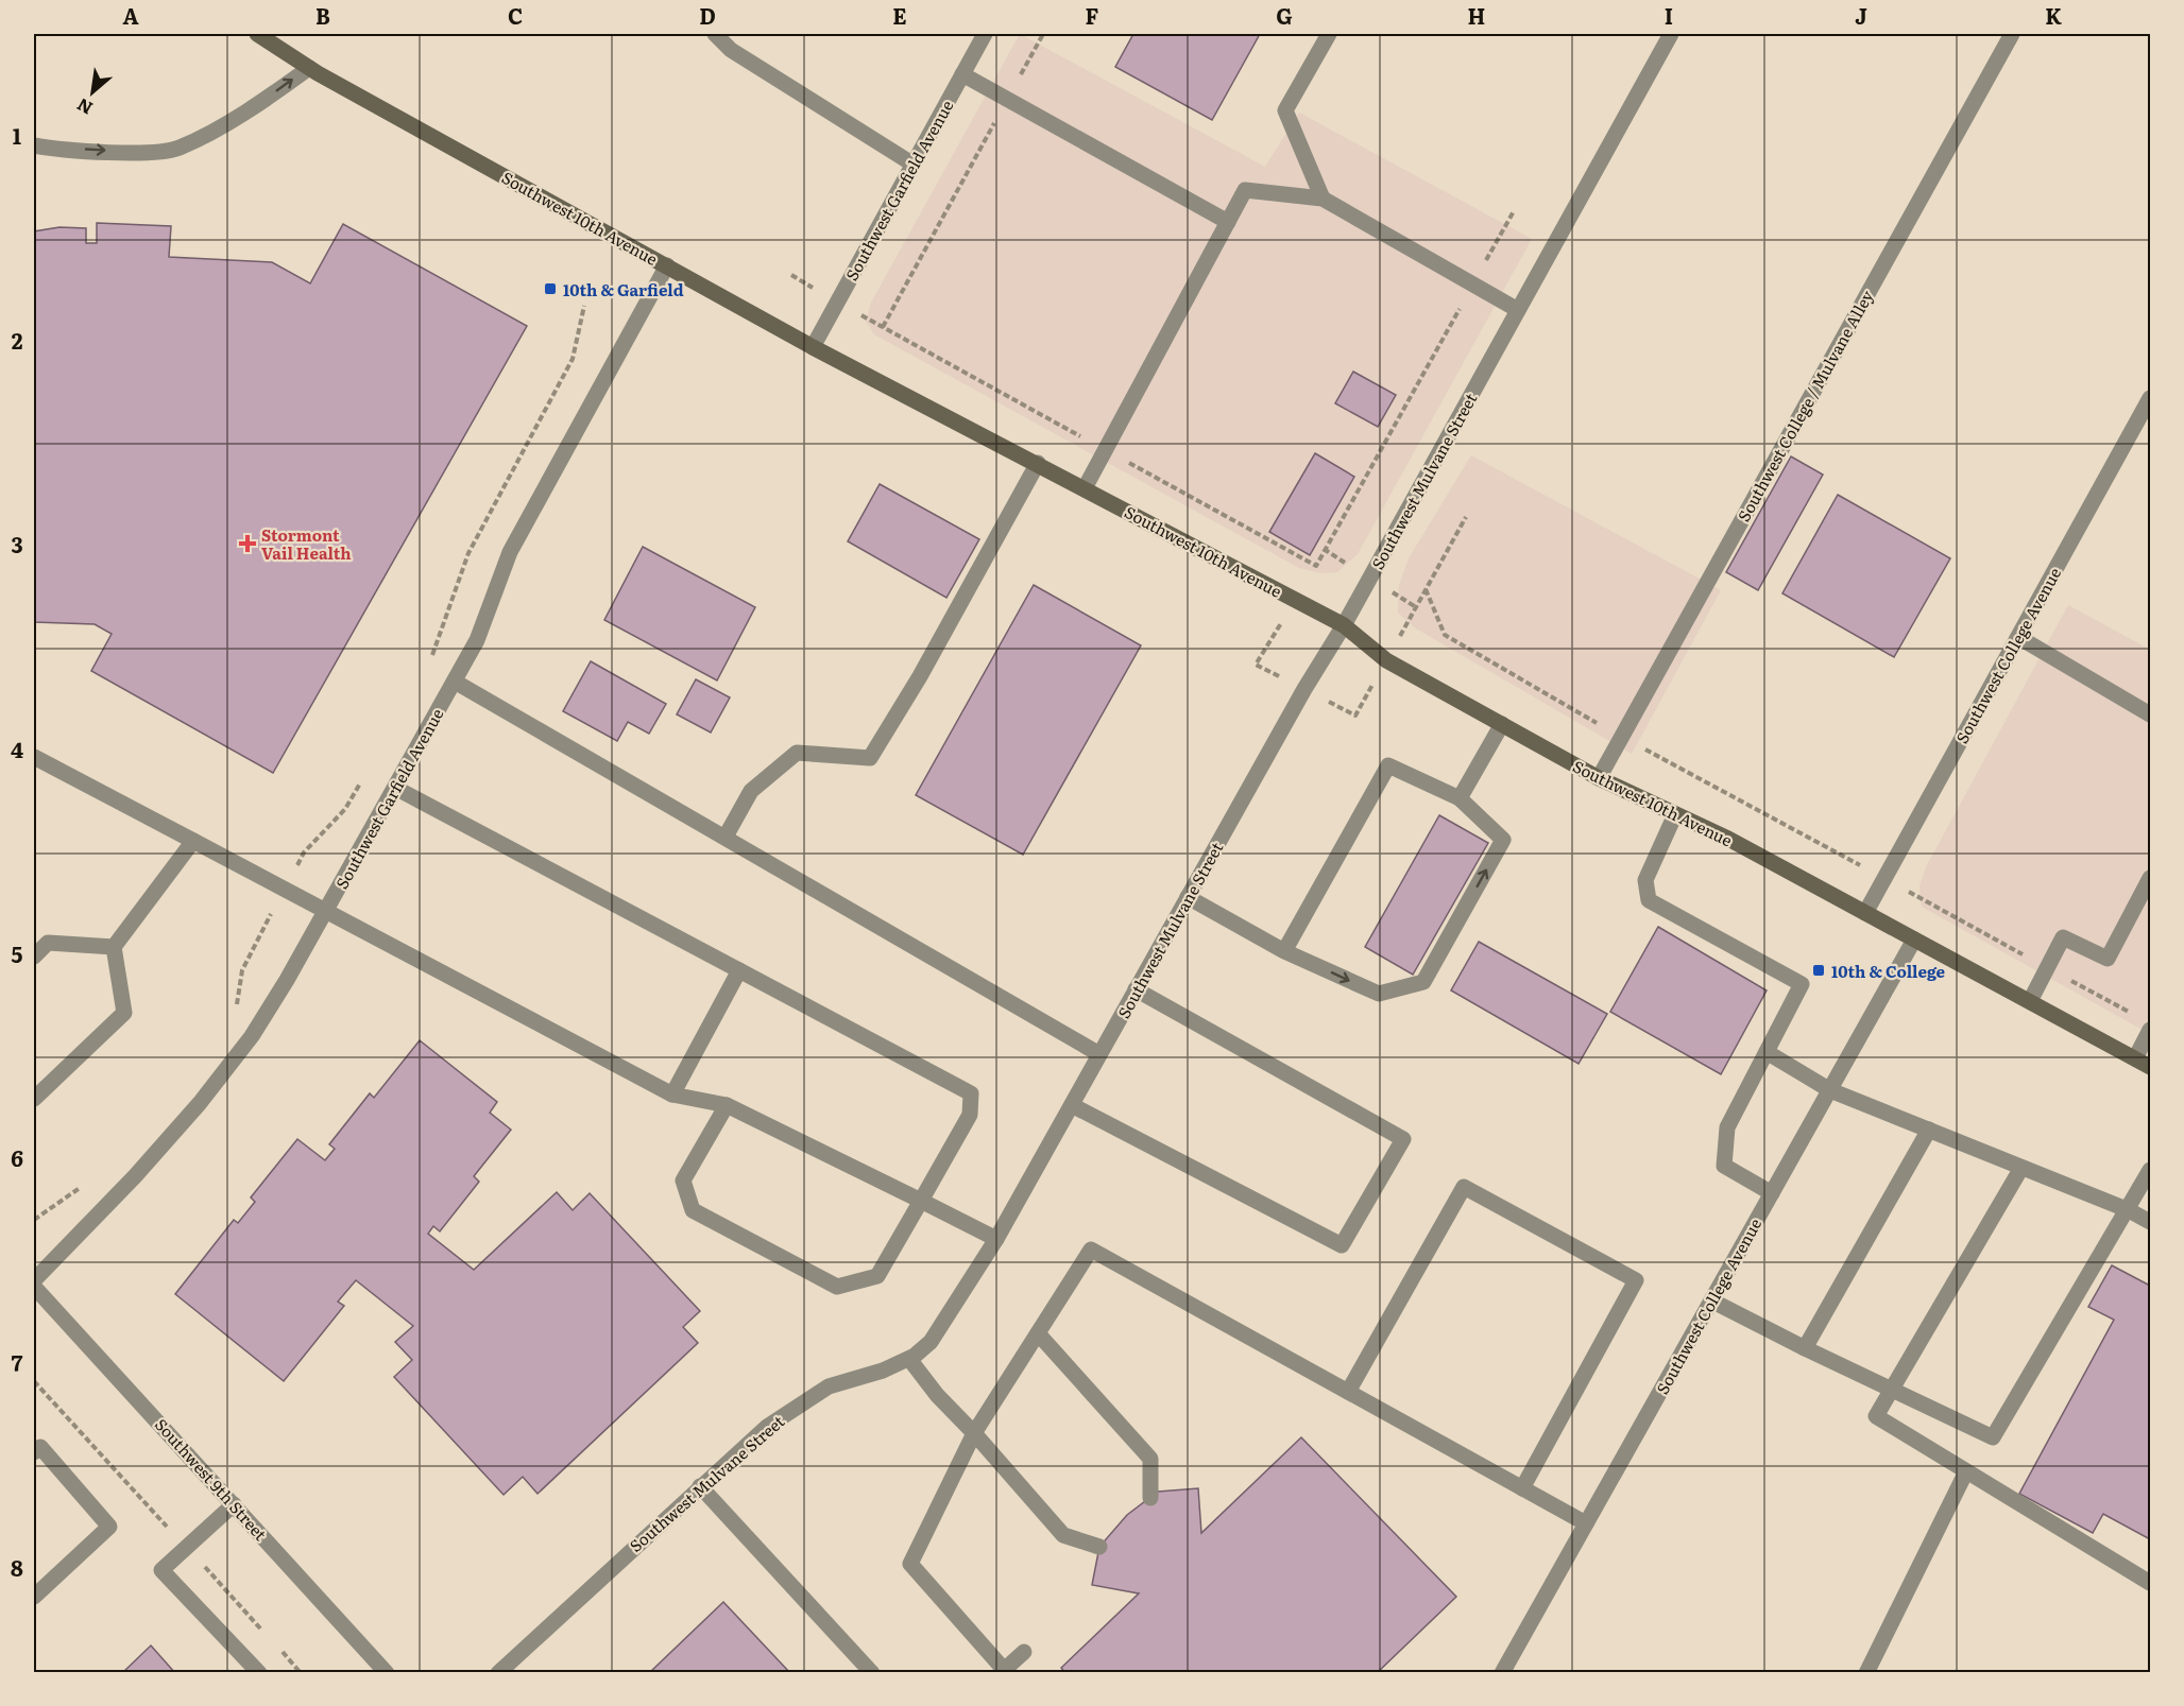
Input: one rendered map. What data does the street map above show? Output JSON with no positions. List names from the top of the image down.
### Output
{
  "streets": {
    "main road": ["Southwest 10th Avenue"],
    "street": [
      "Southwest Garfield Avenue",
      "Southwest College / Mulvane Alley",
      "Southwest Mulvane Street",
      "Southwest College Avenue",
      "Southwest 9th Street"
    ]
  },
  "crossings": [
    ["Southwest Garfield Avenue", "Southwest 10th Avenue"],
    ["Southwest 10th Avenue", "Southwest College / Mulvane Alley"],
    ["Southwest 10th Avenue", "Southwest Mulvane Street"],
    ["Southwest 10th Avenue", "Southwest College Avenue"]
  ],
  "places": {
    "transit": ["10th & Garfield", "10th & College"],
    "health": ["Stormont Vail Health"]
  },
  "north": "bottom left",
  "grid": {
    "columns": [
      "A",
      "B",
      "C",
      "D",
      "E",
      "F",
      "G",
      "H",
      "I",
      "J",
      "K"
    ],
    "rows": [
      "1",
      "2",
      "3",
      "4",
      "5",
      "6",
      "7",
      "8"
    ]
  }
}
